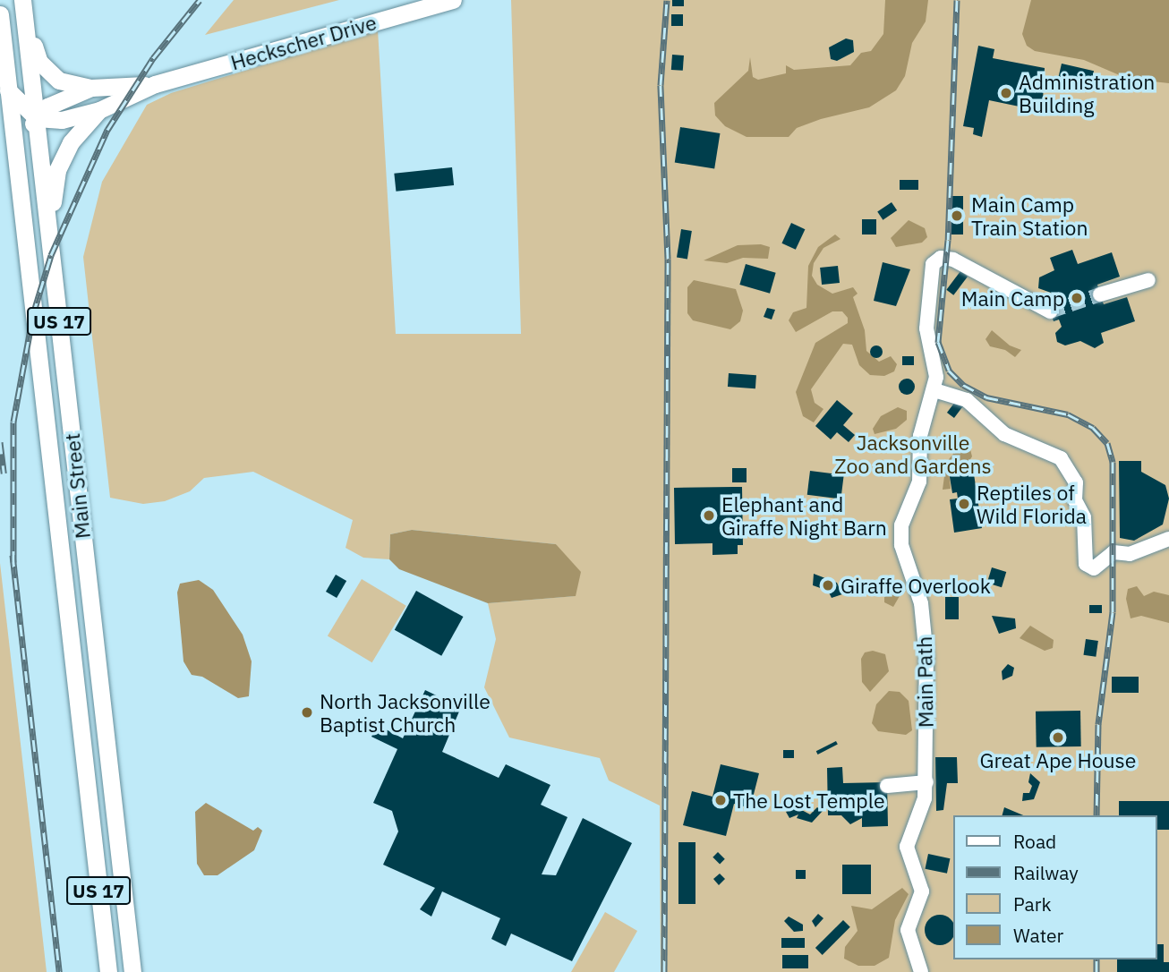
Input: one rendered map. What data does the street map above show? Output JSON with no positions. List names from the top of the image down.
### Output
{
  "streets": {
    "main road": ["Heckscher Drive", "US 17", "Main Street"],
    "street": ["Main Path"]
  },
  "crossings": [
    ["Heckscher Drive", "Main Street"]
  ],
  "parks": ["Jacksonville Zoo and Gardens"],
  "places": [
    "Administration Building",
    "Main Camp Train Station",
    "Main Camp",
    "Reptiles of Wild Florida",
    "Elephant and Giraffe Night Barn",
    "Giraffe Overlook",
    "North Jacksonville Baptist Church",
    "Great Ape House",
    "The Lost Temple"
  ],
  "legend": [
    "Road",
    "Railway",
    "Park",
    "Water"
  ]
}
